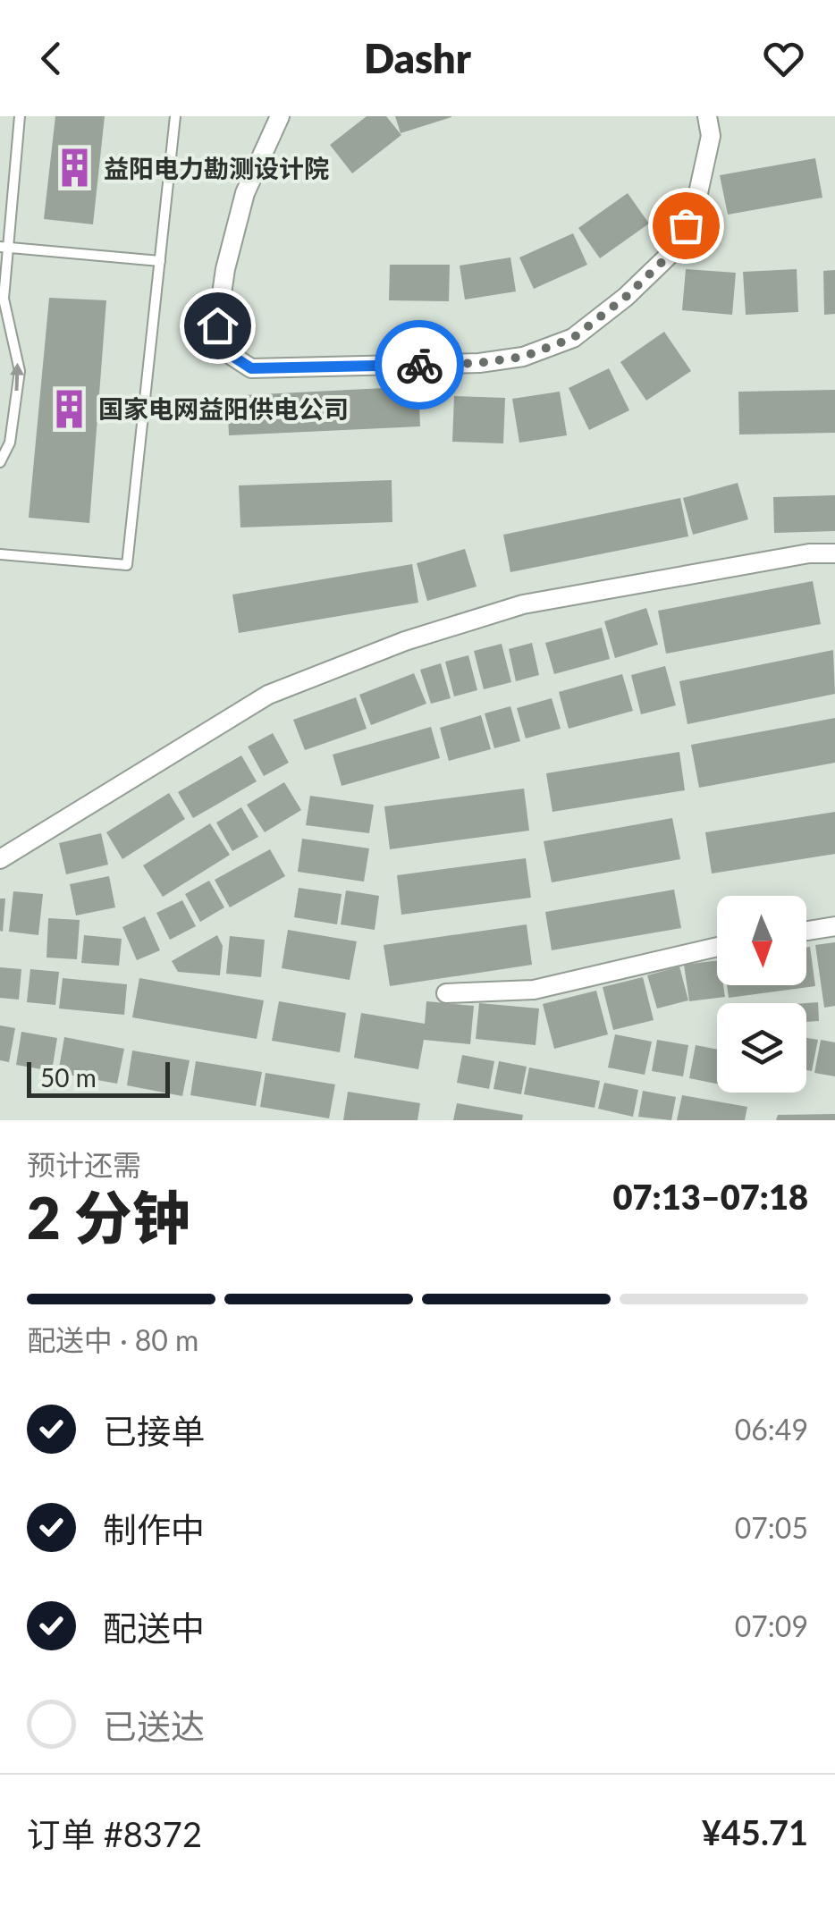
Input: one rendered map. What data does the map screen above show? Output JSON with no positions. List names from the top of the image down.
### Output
{
  "places": {
    "building": ["益阳电力勘测设计院", "国家电网益阳供电公司"]
  },
  "scale_bar": "50 m",
  "north": "bottom",
  "page": {
    "header": "Dashr",
    "scale": "50 m",
    "heading": ["2 分钟", "预计还需", "07:13–07:18"],
    "panel": ["订单 #8372", "¥45.71"],
    "bar": "配送中 · 80 m",
    "list": [
      ["已接单", "06:49"],
      ["制作中", "07:05"],
      ["配送中", "07:09"],
      "已送达"
    ]
  }
}
